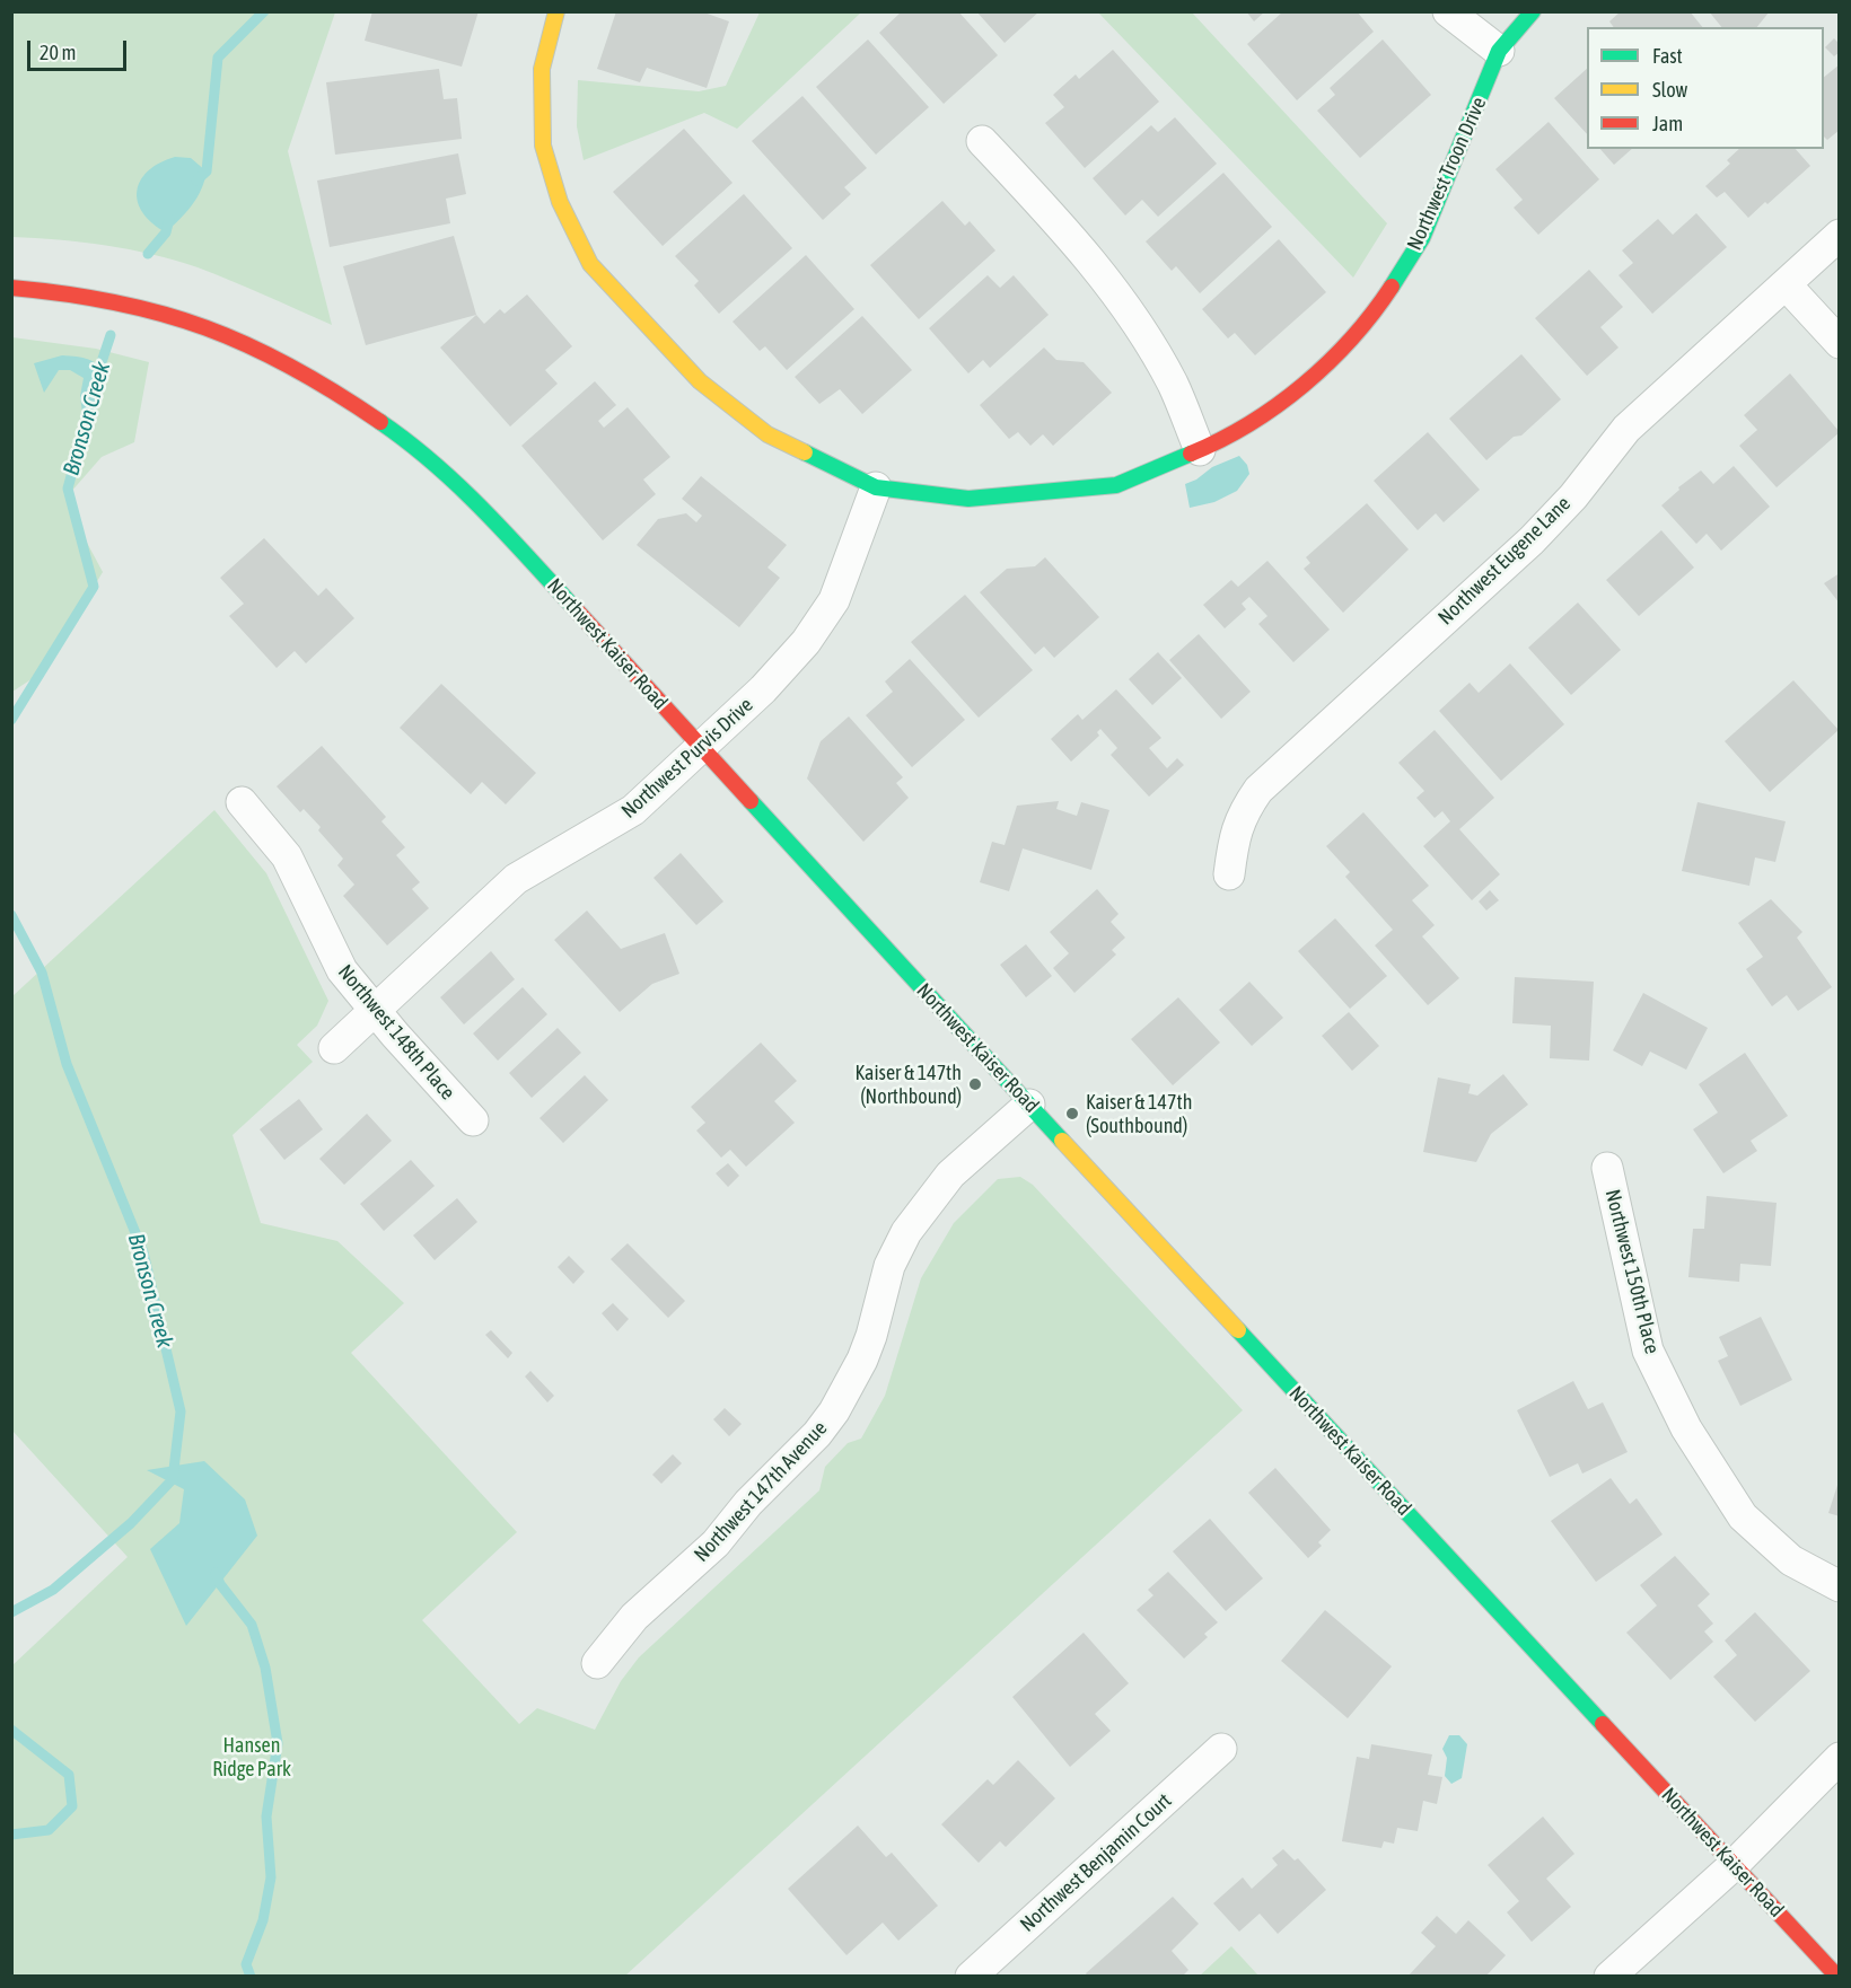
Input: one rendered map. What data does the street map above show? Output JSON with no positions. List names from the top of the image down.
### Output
{
  "streets": {
    "main road": ["Northwest Troon Drive", "Northwest Kaiser Road"],
    "street": [
      "Northwest Eugene Lane",
      "Northwest Purvis Drive",
      "Northwest 148th Place",
      "Northwest 150th Place",
      "Northwest 147th Avenue",
      "Northwest Benjamin Court"
    ]
  },
  "crossings": [
    ["Northwest Troon Drive", "Northwest Purvis Drive"],
    ["Northwest Kaiser Road", "Northwest Purvis Drive"],
    ["Northwest Kaiser Road", "Northwest 147th Avenue"],
    ["Northwest Purvis Drive", "Northwest 148th Place"]
  ],
  "water": ["Bronson Creek"],
  "parks": ["Hansen Ridge Park"],
  "places": ["Kaiser & 147th (Northbound)", "Kaiser & 147th (Southbound)"],
  "legend": ["Fast", "Slow", "Jam"],
  "scale_bar": "20 m"
}
